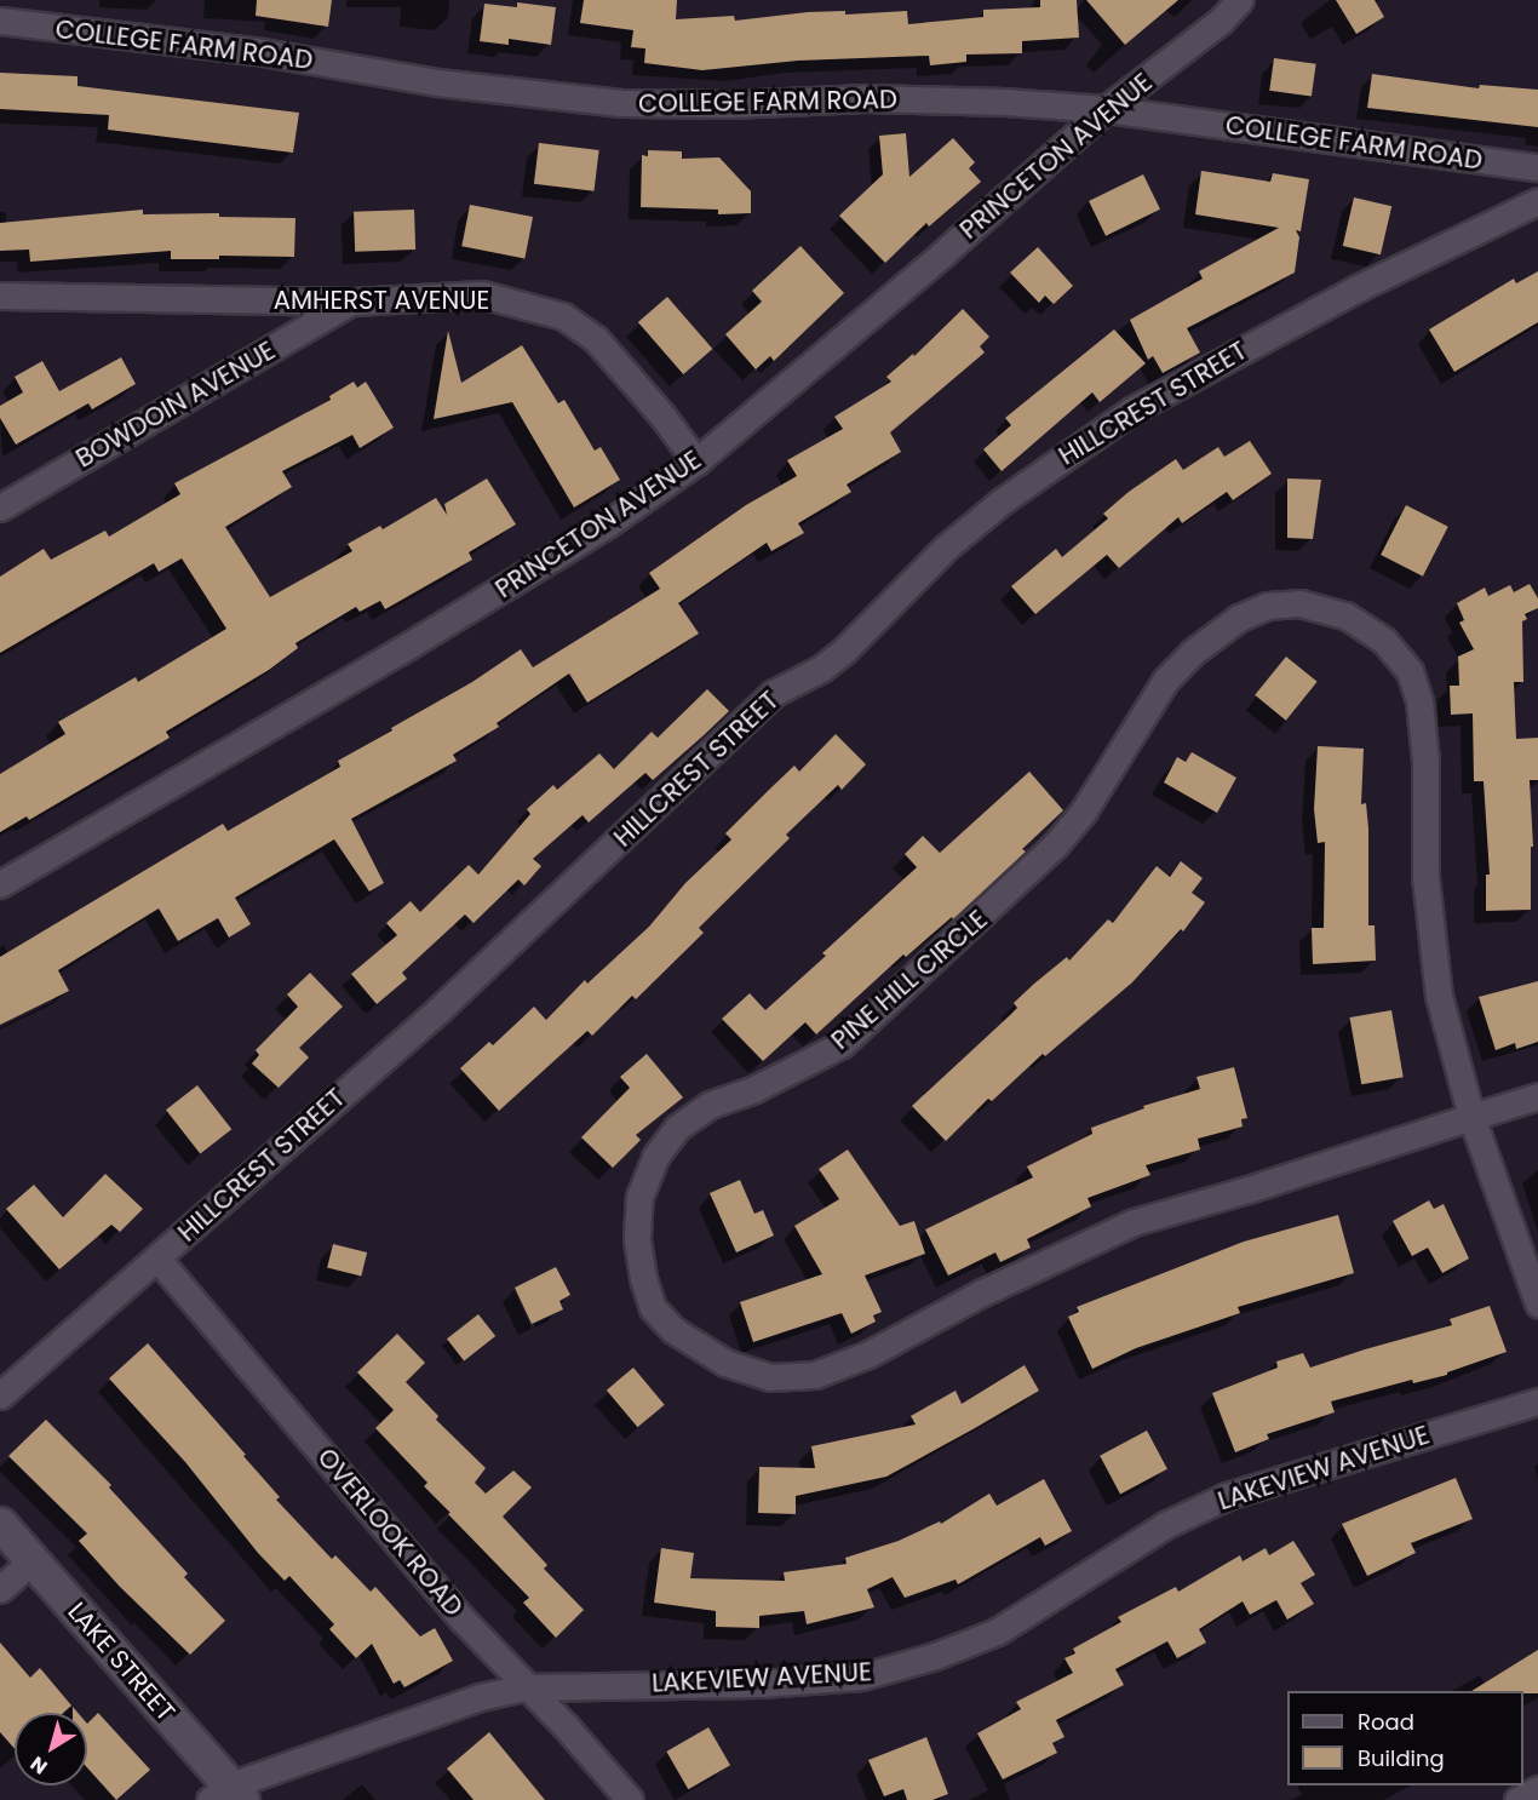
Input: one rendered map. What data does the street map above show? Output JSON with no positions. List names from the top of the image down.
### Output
{
  "streets": {
    "street": [
      "COLLEGE FARM ROAD",
      "PRINCETON AVENUE",
      "AMHERST AVENUE",
      "HILLCREST STREET",
      "BOWDOIN AVENUE",
      "PINE HILL CIRCLE",
      "LAKEVIEW AVENUE",
      "OVERLOOK ROAD",
      "LAKE STREET"
    ]
  },
  "crossings": [
    ["COLLEGE FARM ROAD", "PRINCETON AVENUE"],
    ["PRINCETON AVENUE", "AMHERST AVENUE"],
    ["AMHERST AVENUE", "BOWDOIN AVENUE"],
    ["HILLCREST STREET", "OVERLOOK ROAD"],
    ["LAKEVIEW AVENUE", "OVERLOOK ROAD"],
    ["LAKEVIEW AVENUE", "LAKE STREET"]
  ],
  "legend": ["Road", "Building"],
  "north": "bottom left"
}
